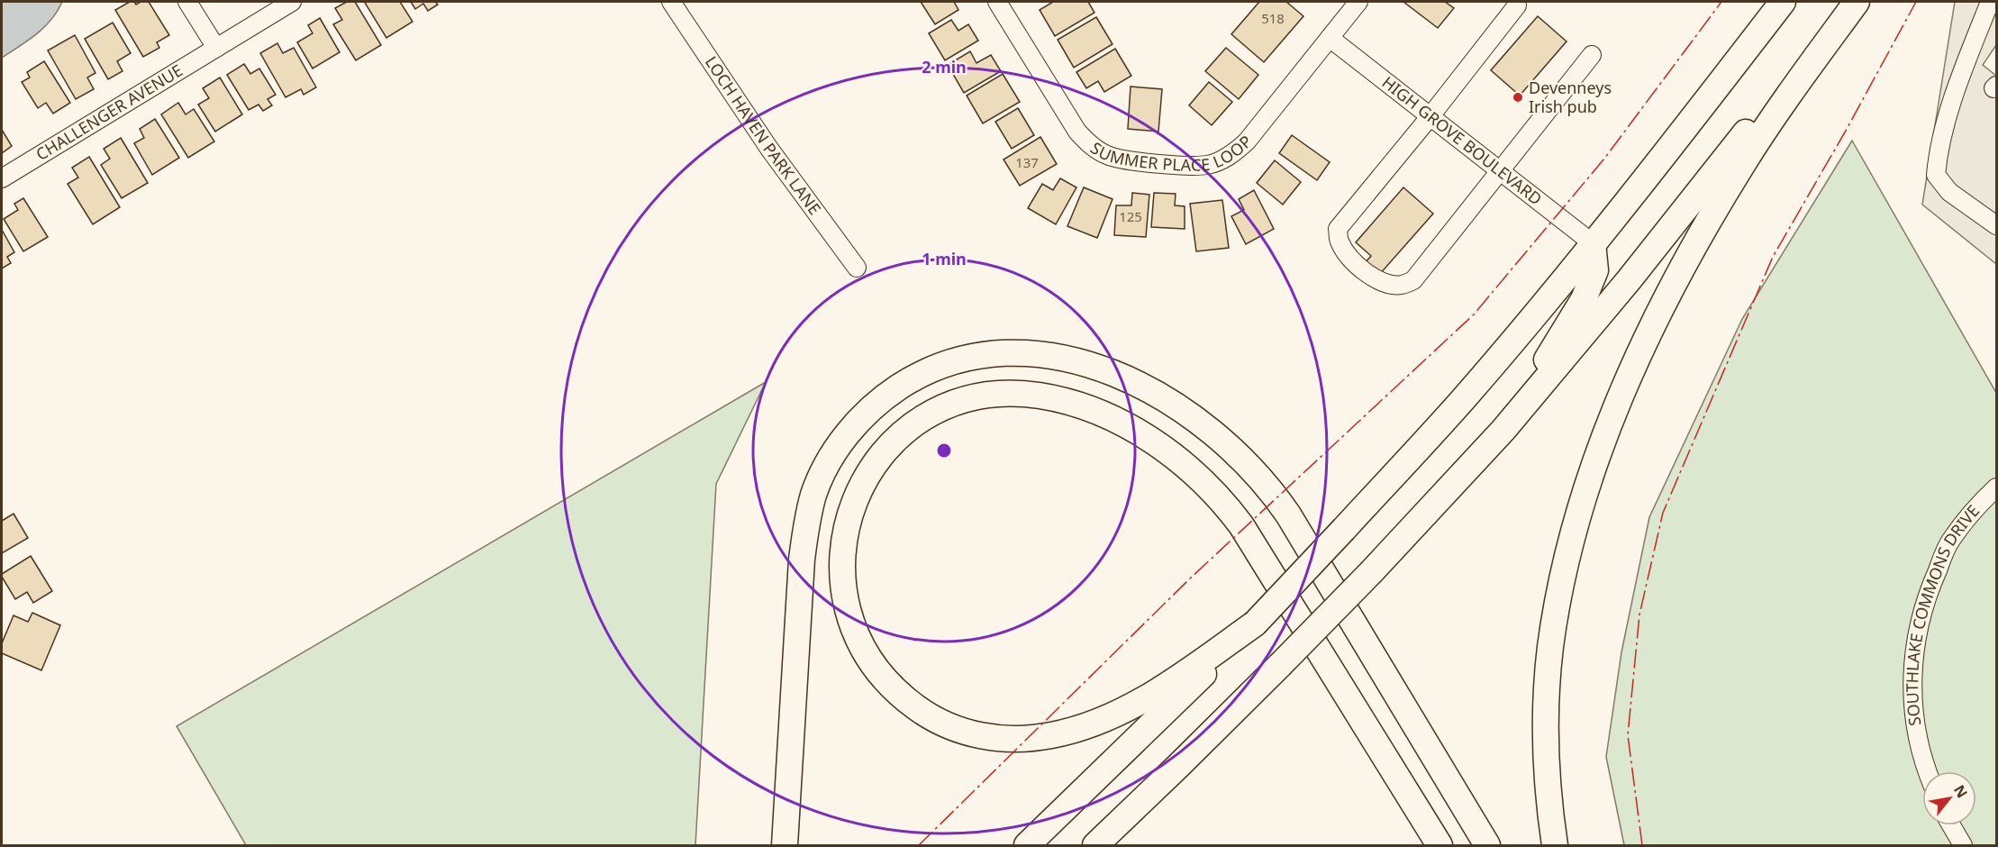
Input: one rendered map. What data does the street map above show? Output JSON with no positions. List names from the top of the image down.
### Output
{
  "streets": {
    "street": [
      "CHALLENGER AVENUE",
      "LOCH HAVEN PARK LANE",
      "SUMMER PLACE LOOP",
      "HIGH GROVE BOULEVARD",
      "SOUTHLAKE COMMONS DRIVE"
    ]
  },
  "crossings": [
    ["SUMMER PLACE LOOP", "HIGH GROVE BOULEVARD"]
  ],
  "places": ["Devenneys Irish pub"],
  "house_numbers": ["518", "137", "125"],
  "north": "top right",
  "rings": ["2 min", "1 min"]
}
